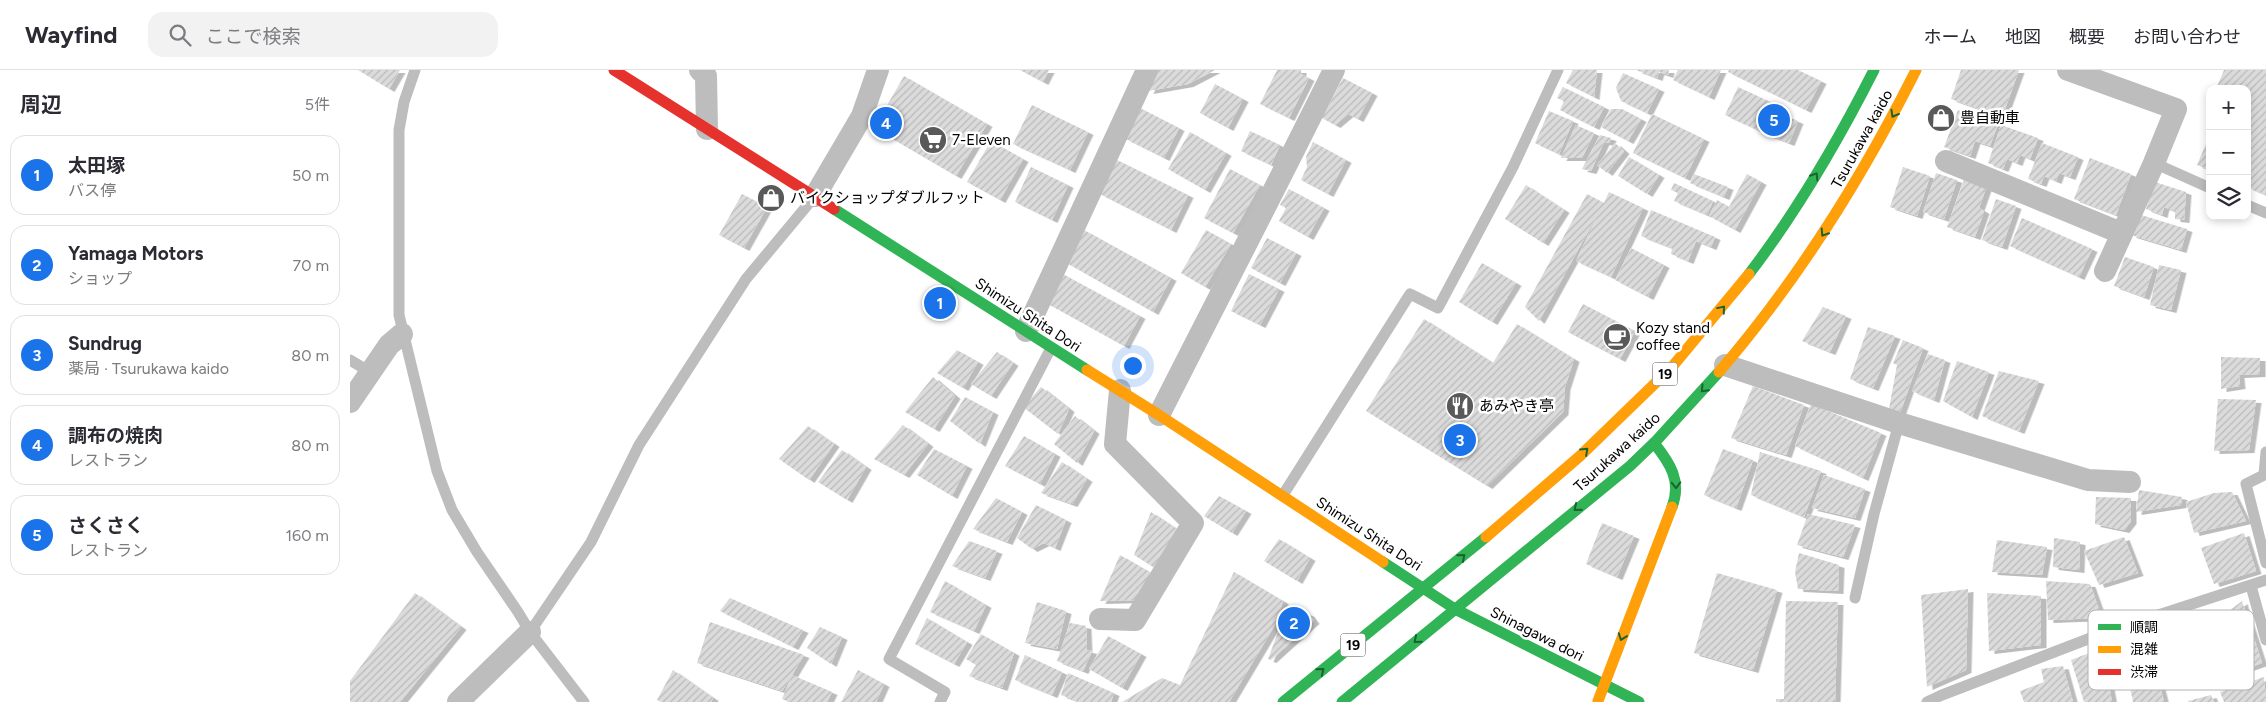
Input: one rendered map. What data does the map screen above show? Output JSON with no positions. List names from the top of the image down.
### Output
{
  "streets": {
    "main road": [
      "Tsurukawa kaido",
      "Shimizu Shita Dori",
      "19",
      "Shinagawa dori"
    ]
  },
  "crossings": [
    ["Tsurukawa kaido", "Shinagawa dori"],
    ["Shimizu Shita Dori", "19"],
    ["Shimizu Shita Dori", "Shinagawa dori"],
    ["19", "Shinagawa dori"]
  ],
  "places": {
    "shop": ["豊自動車", "バイクショップダブルフット"],
    "supermarket": ["7-Eleven"],
    "cafe": ["Kozy stand coffee"],
    "restaurant": ["あみやき亭"]
  },
  "legend": ["順調", "混雑", "渋滞"],
  "page": {
    "header": "Wayfind",
    "search": "ここで検索",
    "nav": [
      "ホーム",
      "地図",
      "概要",
      "お問い合わせ"
    ],
    "heading": ["周辺", "5件"],
    "map_buttons": ["+", "−"],
    "pins": [
      "5",
      "4",
      "1",
      "3",
      "2"
    ],
    "list": [
      {
        "mark": "1",
        "name": "太田塚",
        "note": "バス停",
        "value": "50 m"
      },
      {
        "mark": "2",
        "name": "Yamaga Motors",
        "note": "ショップ",
        "value": "70 m"
      },
      {
        "mark": "3",
        "name": "Sundrug",
        "note": "薬局 · Tsurukawa kaido",
        "value": "80 m"
      },
      {
        "mark": "4",
        "name": "調布の焼肉",
        "note": "レストラン",
        "value": "80 m"
      },
      {
        "mark": "5",
        "name": "さくさく",
        "note": "レストラン",
        "value": "160 m"
      }
    ]
  }
}
